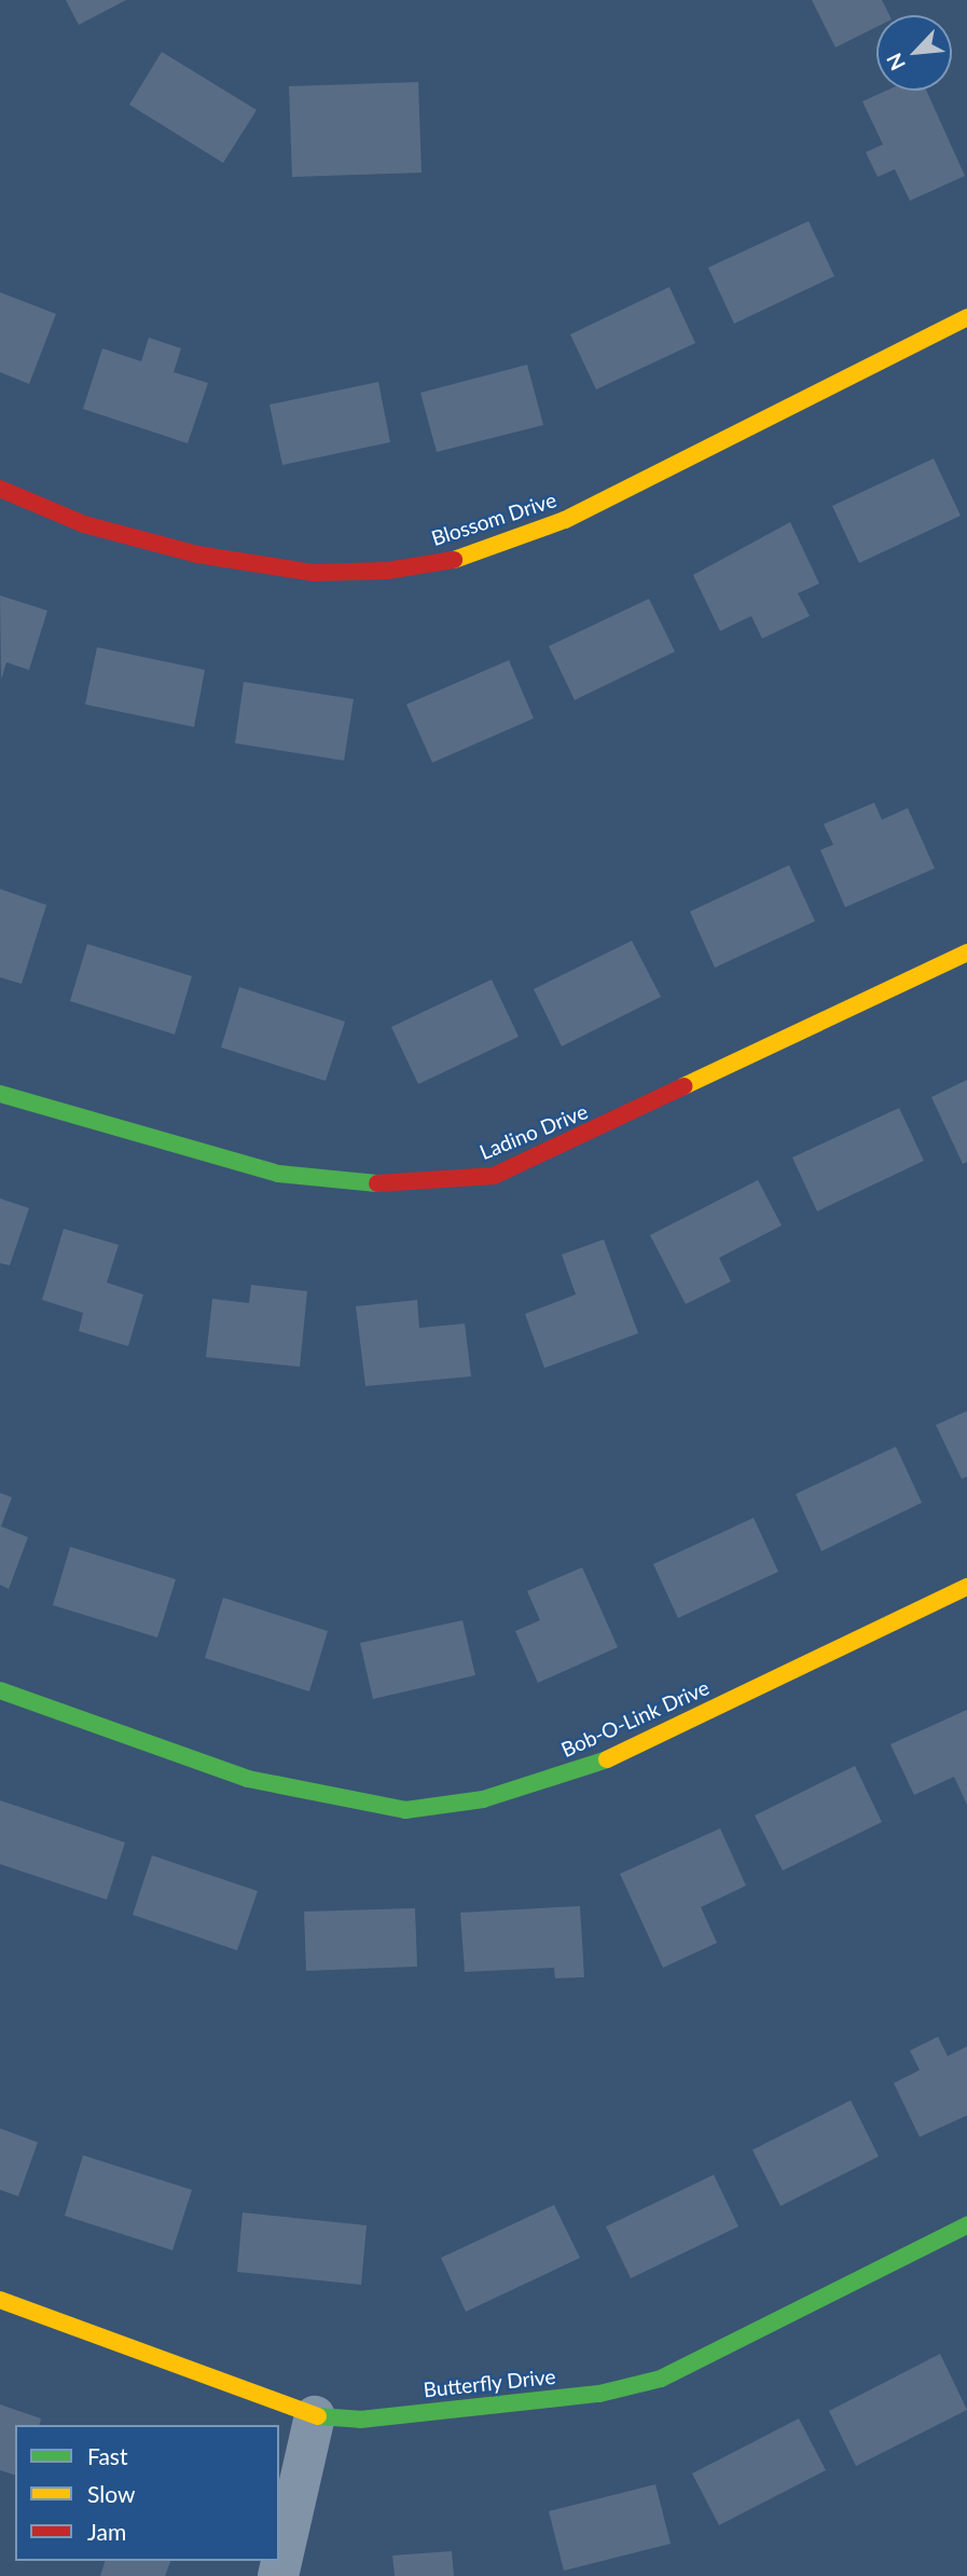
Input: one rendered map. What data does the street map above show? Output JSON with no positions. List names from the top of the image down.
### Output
{
  "streets": {
    "street": [
      "Blossom Drive",
      "Ladino Drive",
      "Bob-O-Link Drive",
      "Butterfly Drive"
    ]
  },
  "legend": ["Fast", "Slow", "Jam"],
  "north": "bottom left"
}
